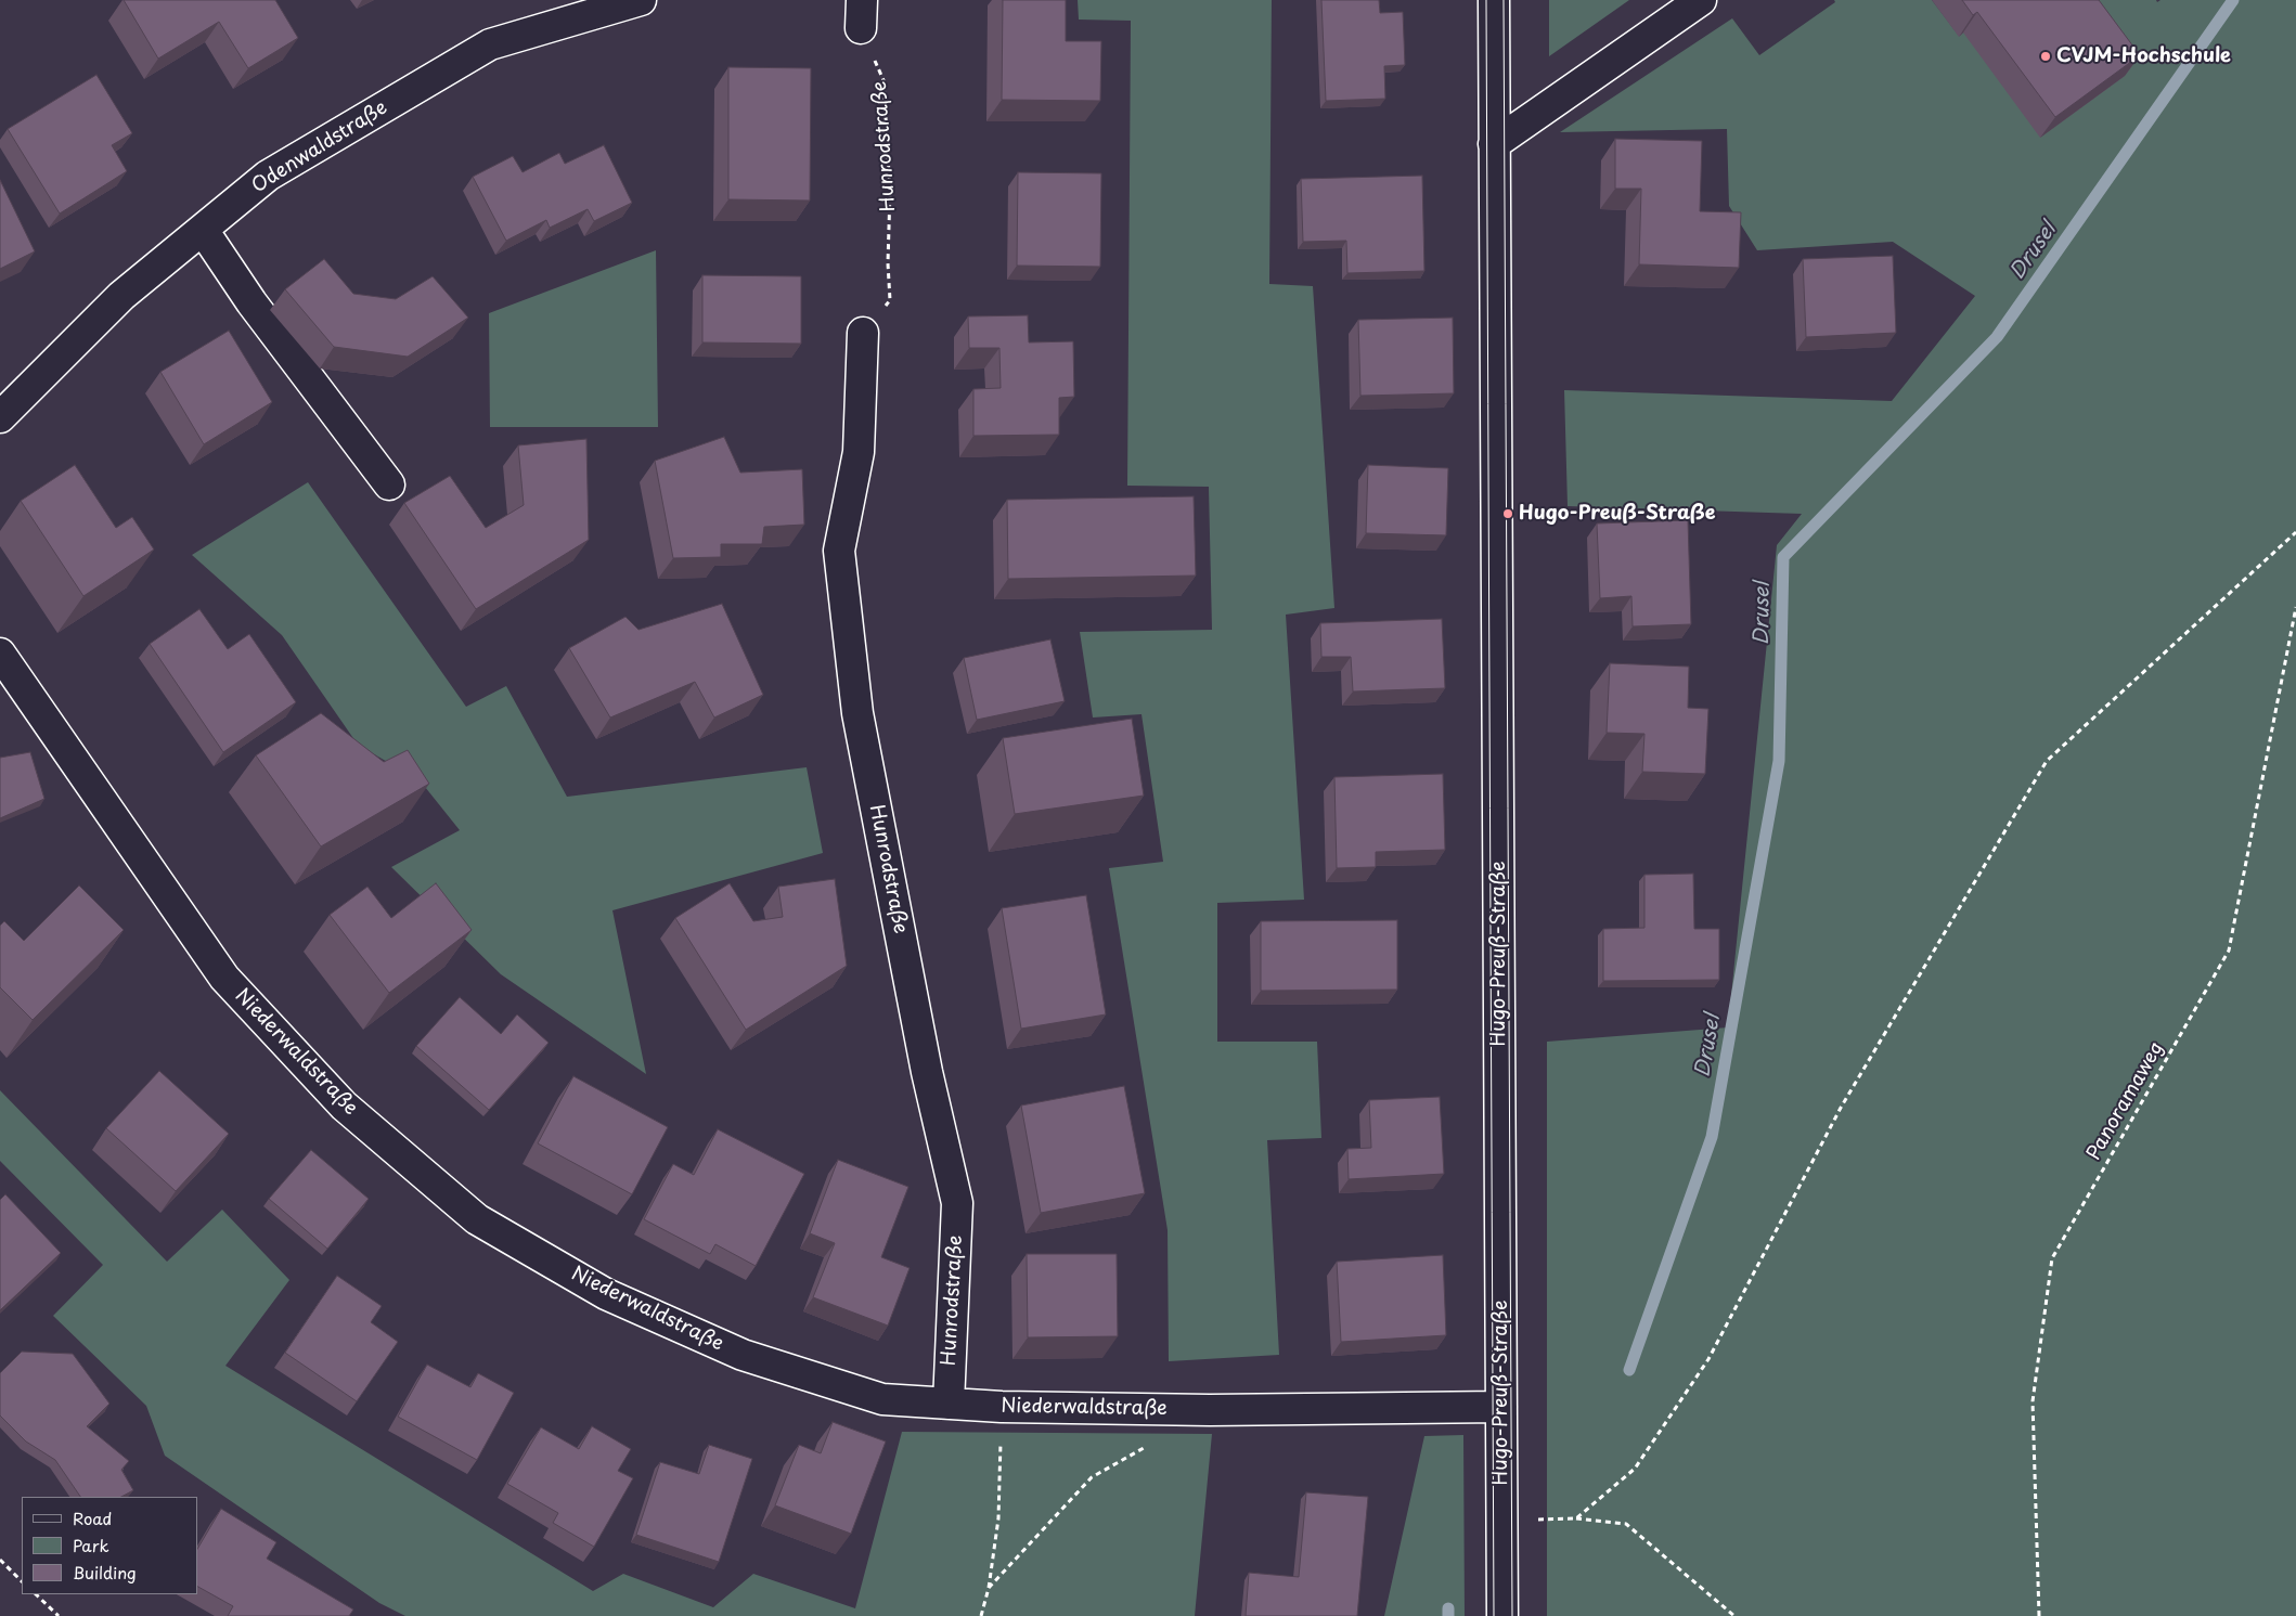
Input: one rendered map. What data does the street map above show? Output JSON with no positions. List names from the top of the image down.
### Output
{
  "streets": {
    "street": [
      "Hunrodstraße",
      "Odenwaldstraße",
      "Hugo-Preuß-Straße",
      "Niederwaldstraße"
    ],
    "path": ["Panoramaweg"]
  },
  "crossings": [
    ["Hunrodstraße", "Niederwaldstraße"],
    ["Hugo-Preuß-Straße", "Niederwaldstraße"]
  ],
  "water": ["Drusel"],
  "places": ["CVJM-Hochschule", "Hugo-Preuß-Straße"],
  "legend": ["Road", "Park", "Building"]
}
